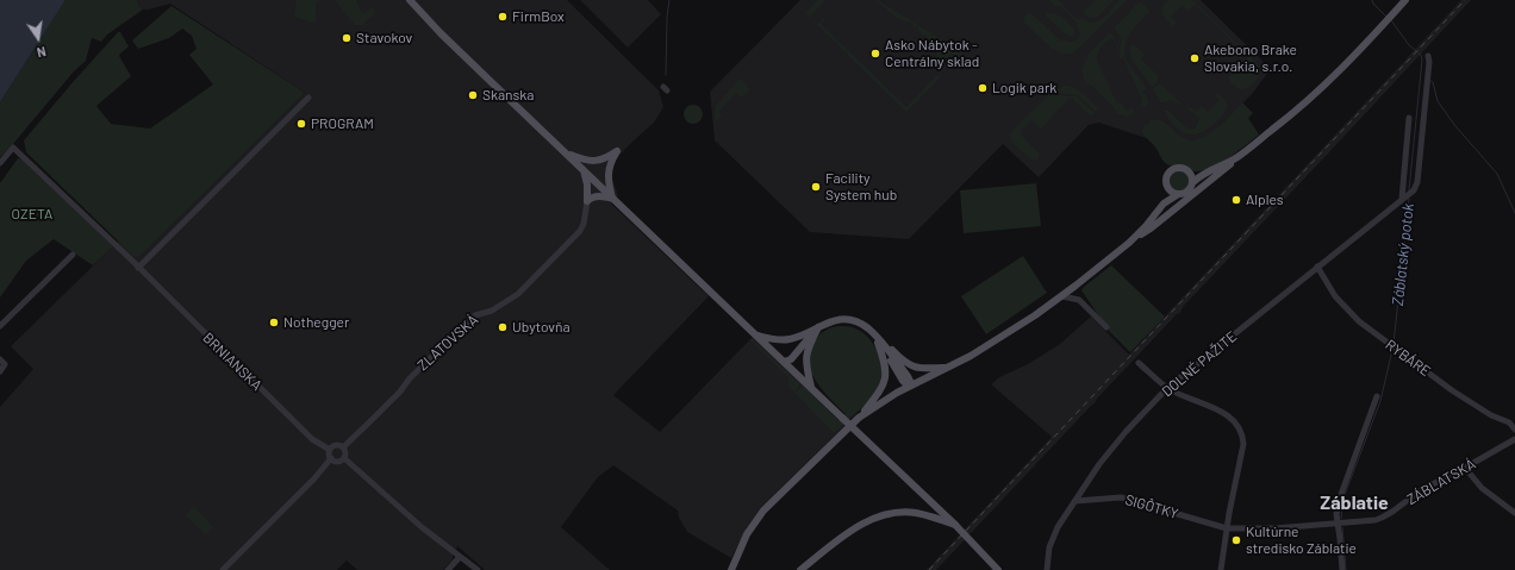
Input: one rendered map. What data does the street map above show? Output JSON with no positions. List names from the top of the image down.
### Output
{
  "streets": {
    "street": [
      "ZLATOVSKÁ",
      "RYBÁRE",
      "BRNIANSKA",
      "DOLNÉ PAŽITE",
      "ZÁBLATSKÁ",
      "SIGÔTKY"
    ]
  },
  "crossings": [
    ["ZLATOVSKÁ", "BRNIANSKA"],
    ["RYBÁRE", "DOLNÉ PAŽITE"],
    ["DOLNÉ PAŽITE", "SIGÔTKY"],
    ["ZÁBLATSKÁ", "SIGÔTKY"]
  ],
  "districts": ["Záblatie"],
  "water": ["Záblatský potok"],
  "parks": ["OZETA"],
  "places": [
    "FirmBox",
    "Stavokov",
    "Asko Nábytok - Centrálny sklad",
    "Akebono Brake Slovakia, s.r.o.",
    "Logik park",
    "Skanska",
    "PROGRAM",
    "Facility System hub",
    "Alples",
    "Nothegger",
    "Ubytovňa",
    "Kultúrne stredisko Záblatie"
  ],
  "north": "bottom"
}
